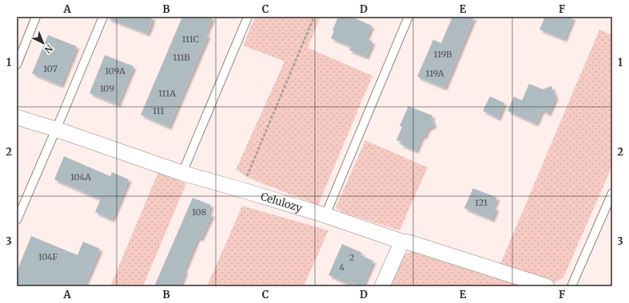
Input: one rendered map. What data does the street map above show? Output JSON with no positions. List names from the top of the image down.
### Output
{
  "streets": {
    "street": ["Celulozy"]
  },
  "house_numbers": [
    "111C",
    "119B",
    "111B",
    "107",
    "109A",
    "119A",
    "109",
    "111A",
    "111",
    "104A",
    "121",
    "108",
    "104F",
    "2",
    "4"
  ],
  "north": "bottom right",
  "grid": {
    "columns": [
      "A",
      "B",
      "C",
      "D",
      "E",
      "F"
    ],
    "rows": ["1", "2", "3"]
  }
}
